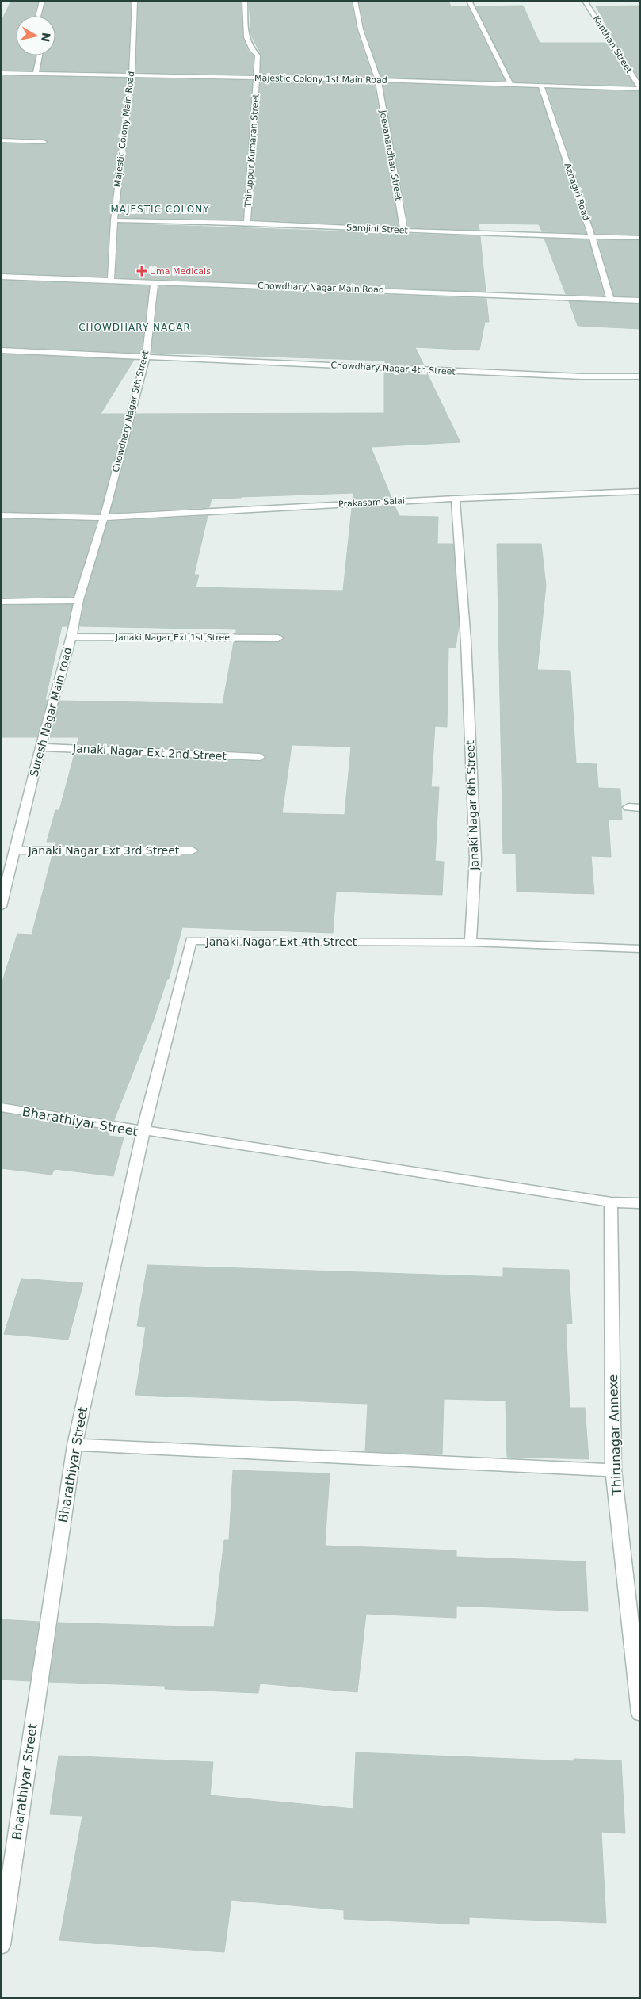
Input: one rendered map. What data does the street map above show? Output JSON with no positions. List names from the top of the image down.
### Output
{
  "streets": {
    "street": [
      "Kanthan Street",
      "Majestic Colony 1st Main Road",
      "Majestic Colony Main Road",
      "Thiruppur Kumaran Street",
      "Jeevanandhan Street",
      "Azhagiri Road",
      "Sarojini Street",
      "Chowdhary Nagar Main Road",
      "Chowdhary Nagar 4th Street",
      "Chowdhary Nagar 5th Street",
      "Prakasam Salai",
      "Janaki Nagar Ext 1st Street",
      "Suresh Nagar Main road",
      "Janaki Nagar Ext 2nd Street",
      "Janaki Nagar 6th Street",
      "Janaki Nagar Ext 3rd Street",
      "Janaki Nagar Ext 4th Street",
      "Bharathiyar Street",
      "Thirunagar Annexe"
    ]
  },
  "crossings": [
    ["Kanthan Street", "Majestic Colony 1st Main Road"],
    ["Majestic Colony 1st Main Road", "Majestic Colony Main Road"],
    ["Majestic Colony 1st Main Road", "Thiruppur Kumaran Street"],
    ["Majestic Colony 1st Main Road", "Jeevanandhan Street"],
    ["Majestic Colony 1st Main Road", "Azhagiri Road"],
    ["Majestic Colony Main Road", "Sarojini Street"],
    ["Majestic Colony Main Road", "Chowdhary Nagar Main Road"],
    ["Thiruppur Kumaran Street", "Sarojini Street"],
    ["Jeevanandhan Street", "Sarojini Street"],
    ["Azhagiri Road", "Sarojini Street"],
    ["Azhagiri Road", "Chowdhary Nagar Main Road"],
    ["Chowdhary Nagar Main Road", "Chowdhary Nagar 5th Street"],
    ["Chowdhary Nagar 4th Street", "Chowdhary Nagar 5th Street"],
    ["Chowdhary Nagar 5th Street", "Prakasam Salai"],
    ["Chowdhary Nagar 5th Street", "Suresh Nagar Main road"],
    ["Prakasam Salai", "Suresh Nagar Main road"],
    ["Prakasam Salai", "Janaki Nagar 6th Street"],
    ["Janaki Nagar Ext 1st Street", "Suresh Nagar Main road"],
    ["Suresh Nagar Main road", "Janaki Nagar Ext 2nd Street"],
    ["Suresh Nagar Main road", "Janaki Nagar Ext 3rd Street"],
    ["Janaki Nagar 6th Street", "Janaki Nagar Ext 4th Street"],
    ["Janaki Nagar Ext 4th Street", "Bharathiyar Street"]
  ],
  "districts": ["MAJESTIC COLONY", "CHOWDHARY NAGAR"],
  "places": {
    "health": ["Uma Medicals"]
  },
  "north": "right"
}
